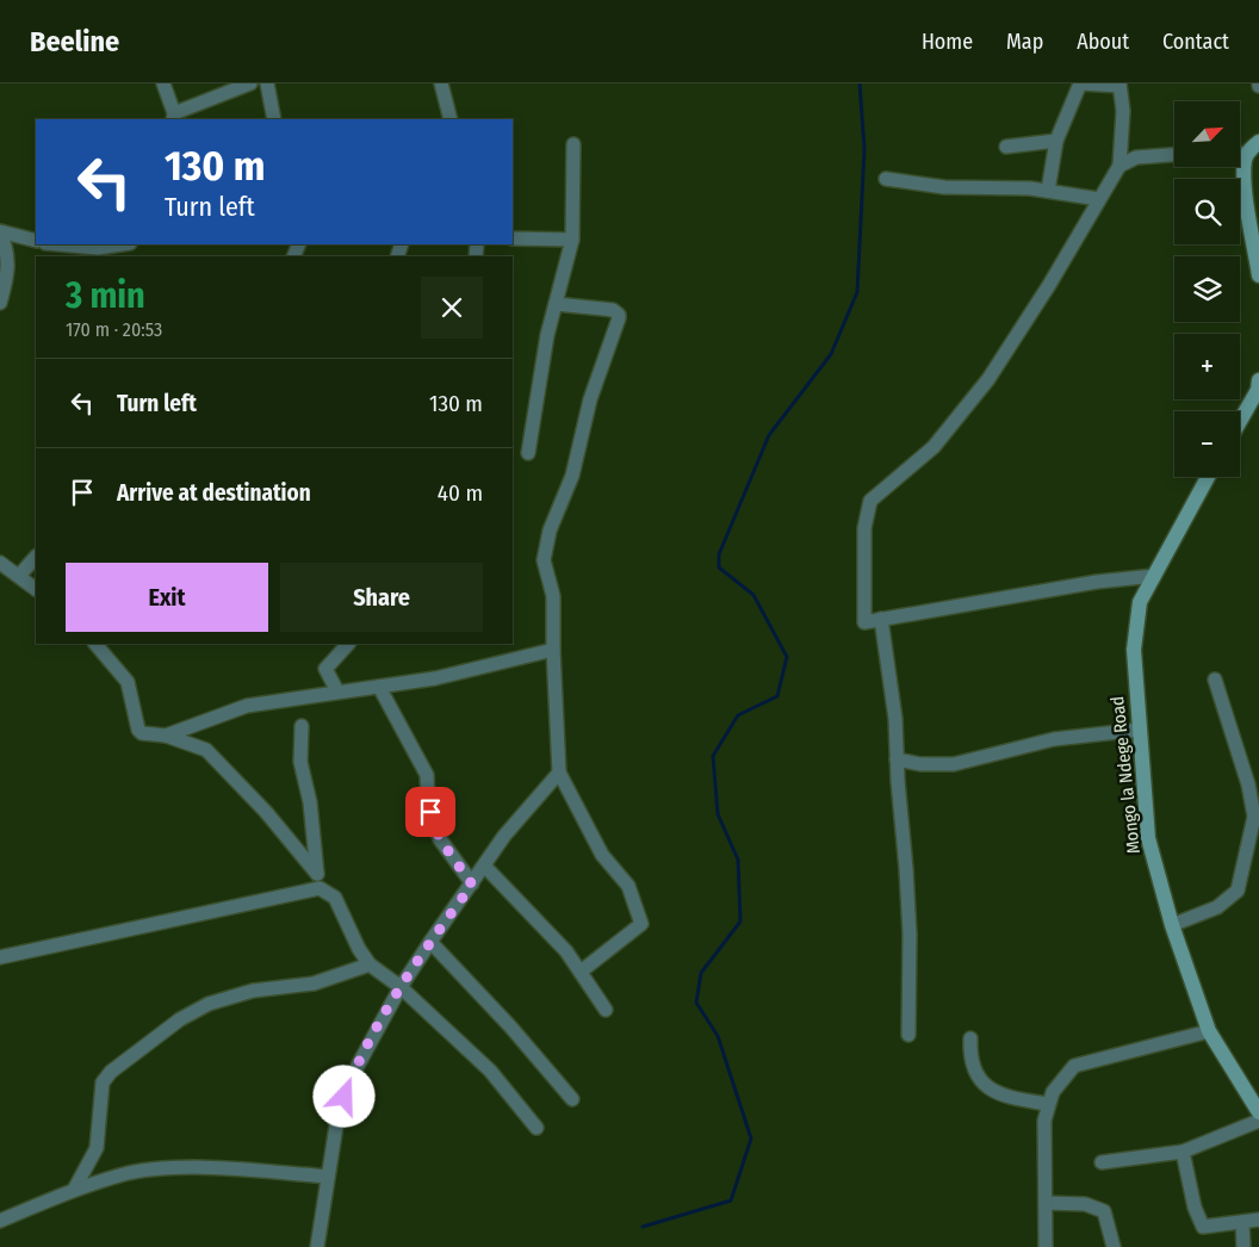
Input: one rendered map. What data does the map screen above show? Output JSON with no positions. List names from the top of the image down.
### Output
{
  "streets": {
    "street": ["Mongo la Ndege Road"]
  },
  "north": "top right",
  "page": {
    "header": "Beeline",
    "nav": [
      "Home",
      "Map",
      "About",
      "Contact"
    ],
    "map_buttons": ["+", "−"],
    "turn": ["130 m", "Turn left"],
    "heading": ["3 min", "170 m · 20:53"],
    "list": [
      {
        "name": "Turn left",
        "value": "130 m"
      },
      {
        "name": "Arrive at destination",
        "value": "40 m"
      }
    ],
    "buttons": ["Exit", "Share"]
  }
}
